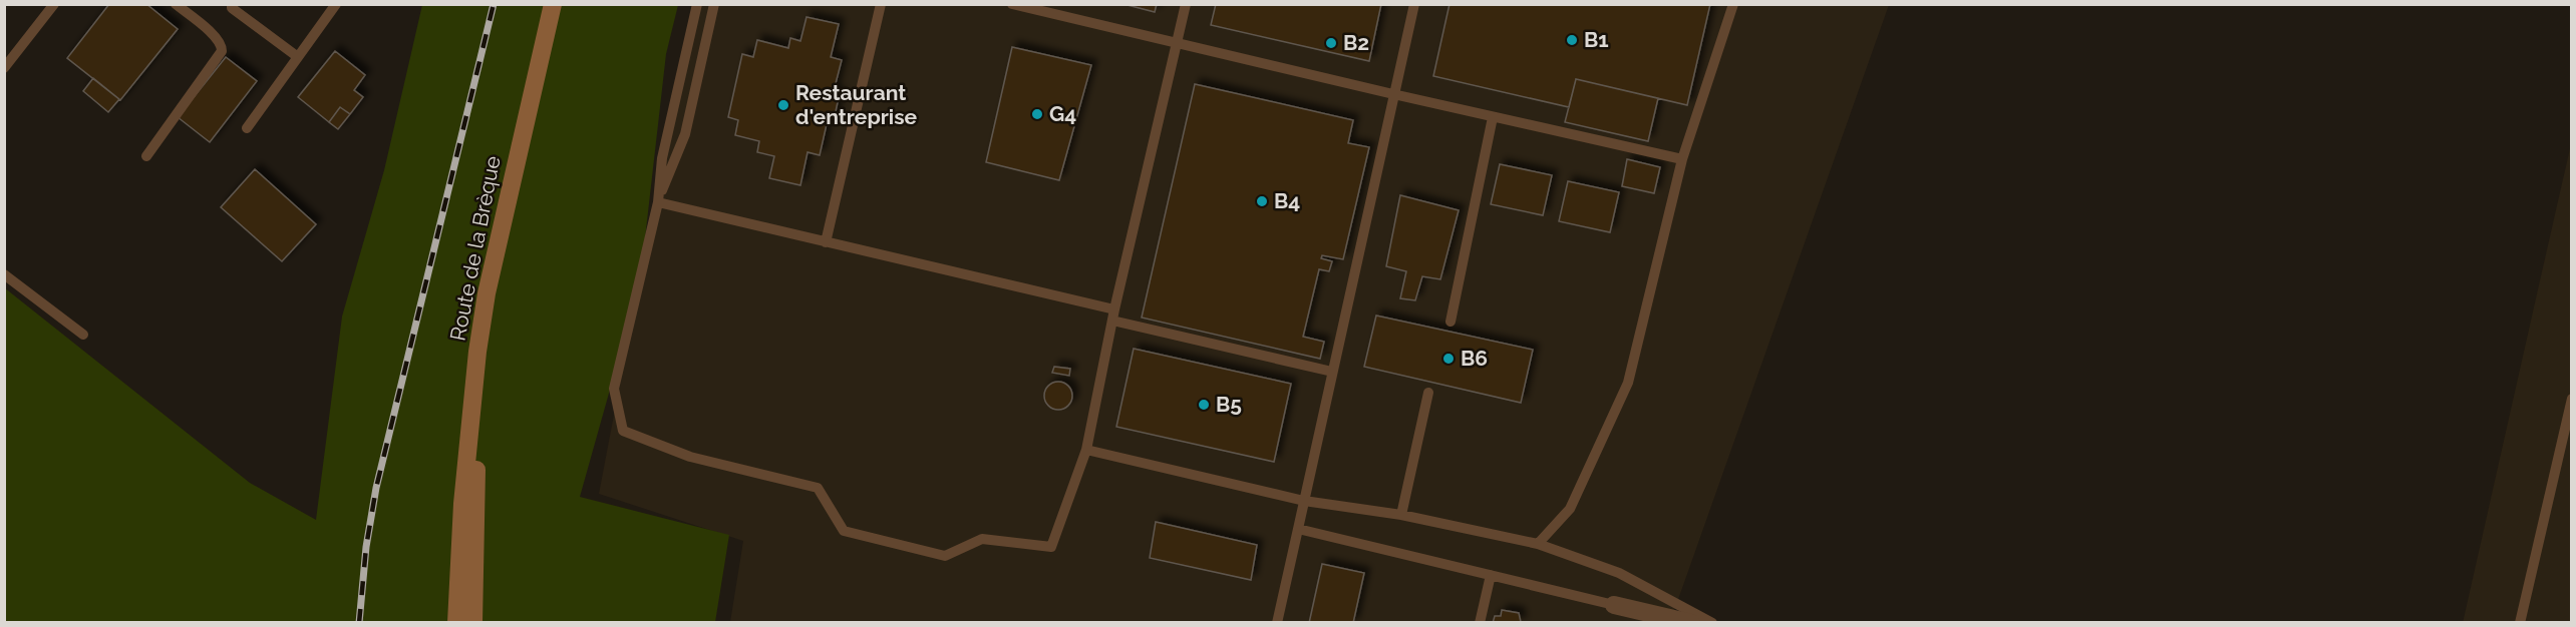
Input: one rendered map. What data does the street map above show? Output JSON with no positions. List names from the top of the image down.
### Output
{
  "streets": {
    "main road": ["Route de la Brèque"]
  },
  "places": [
    "B1",
    "B2",
    "Restaurant d'entreprise",
    "G4",
    "B4",
    "B6",
    "B5"
  ]
}
